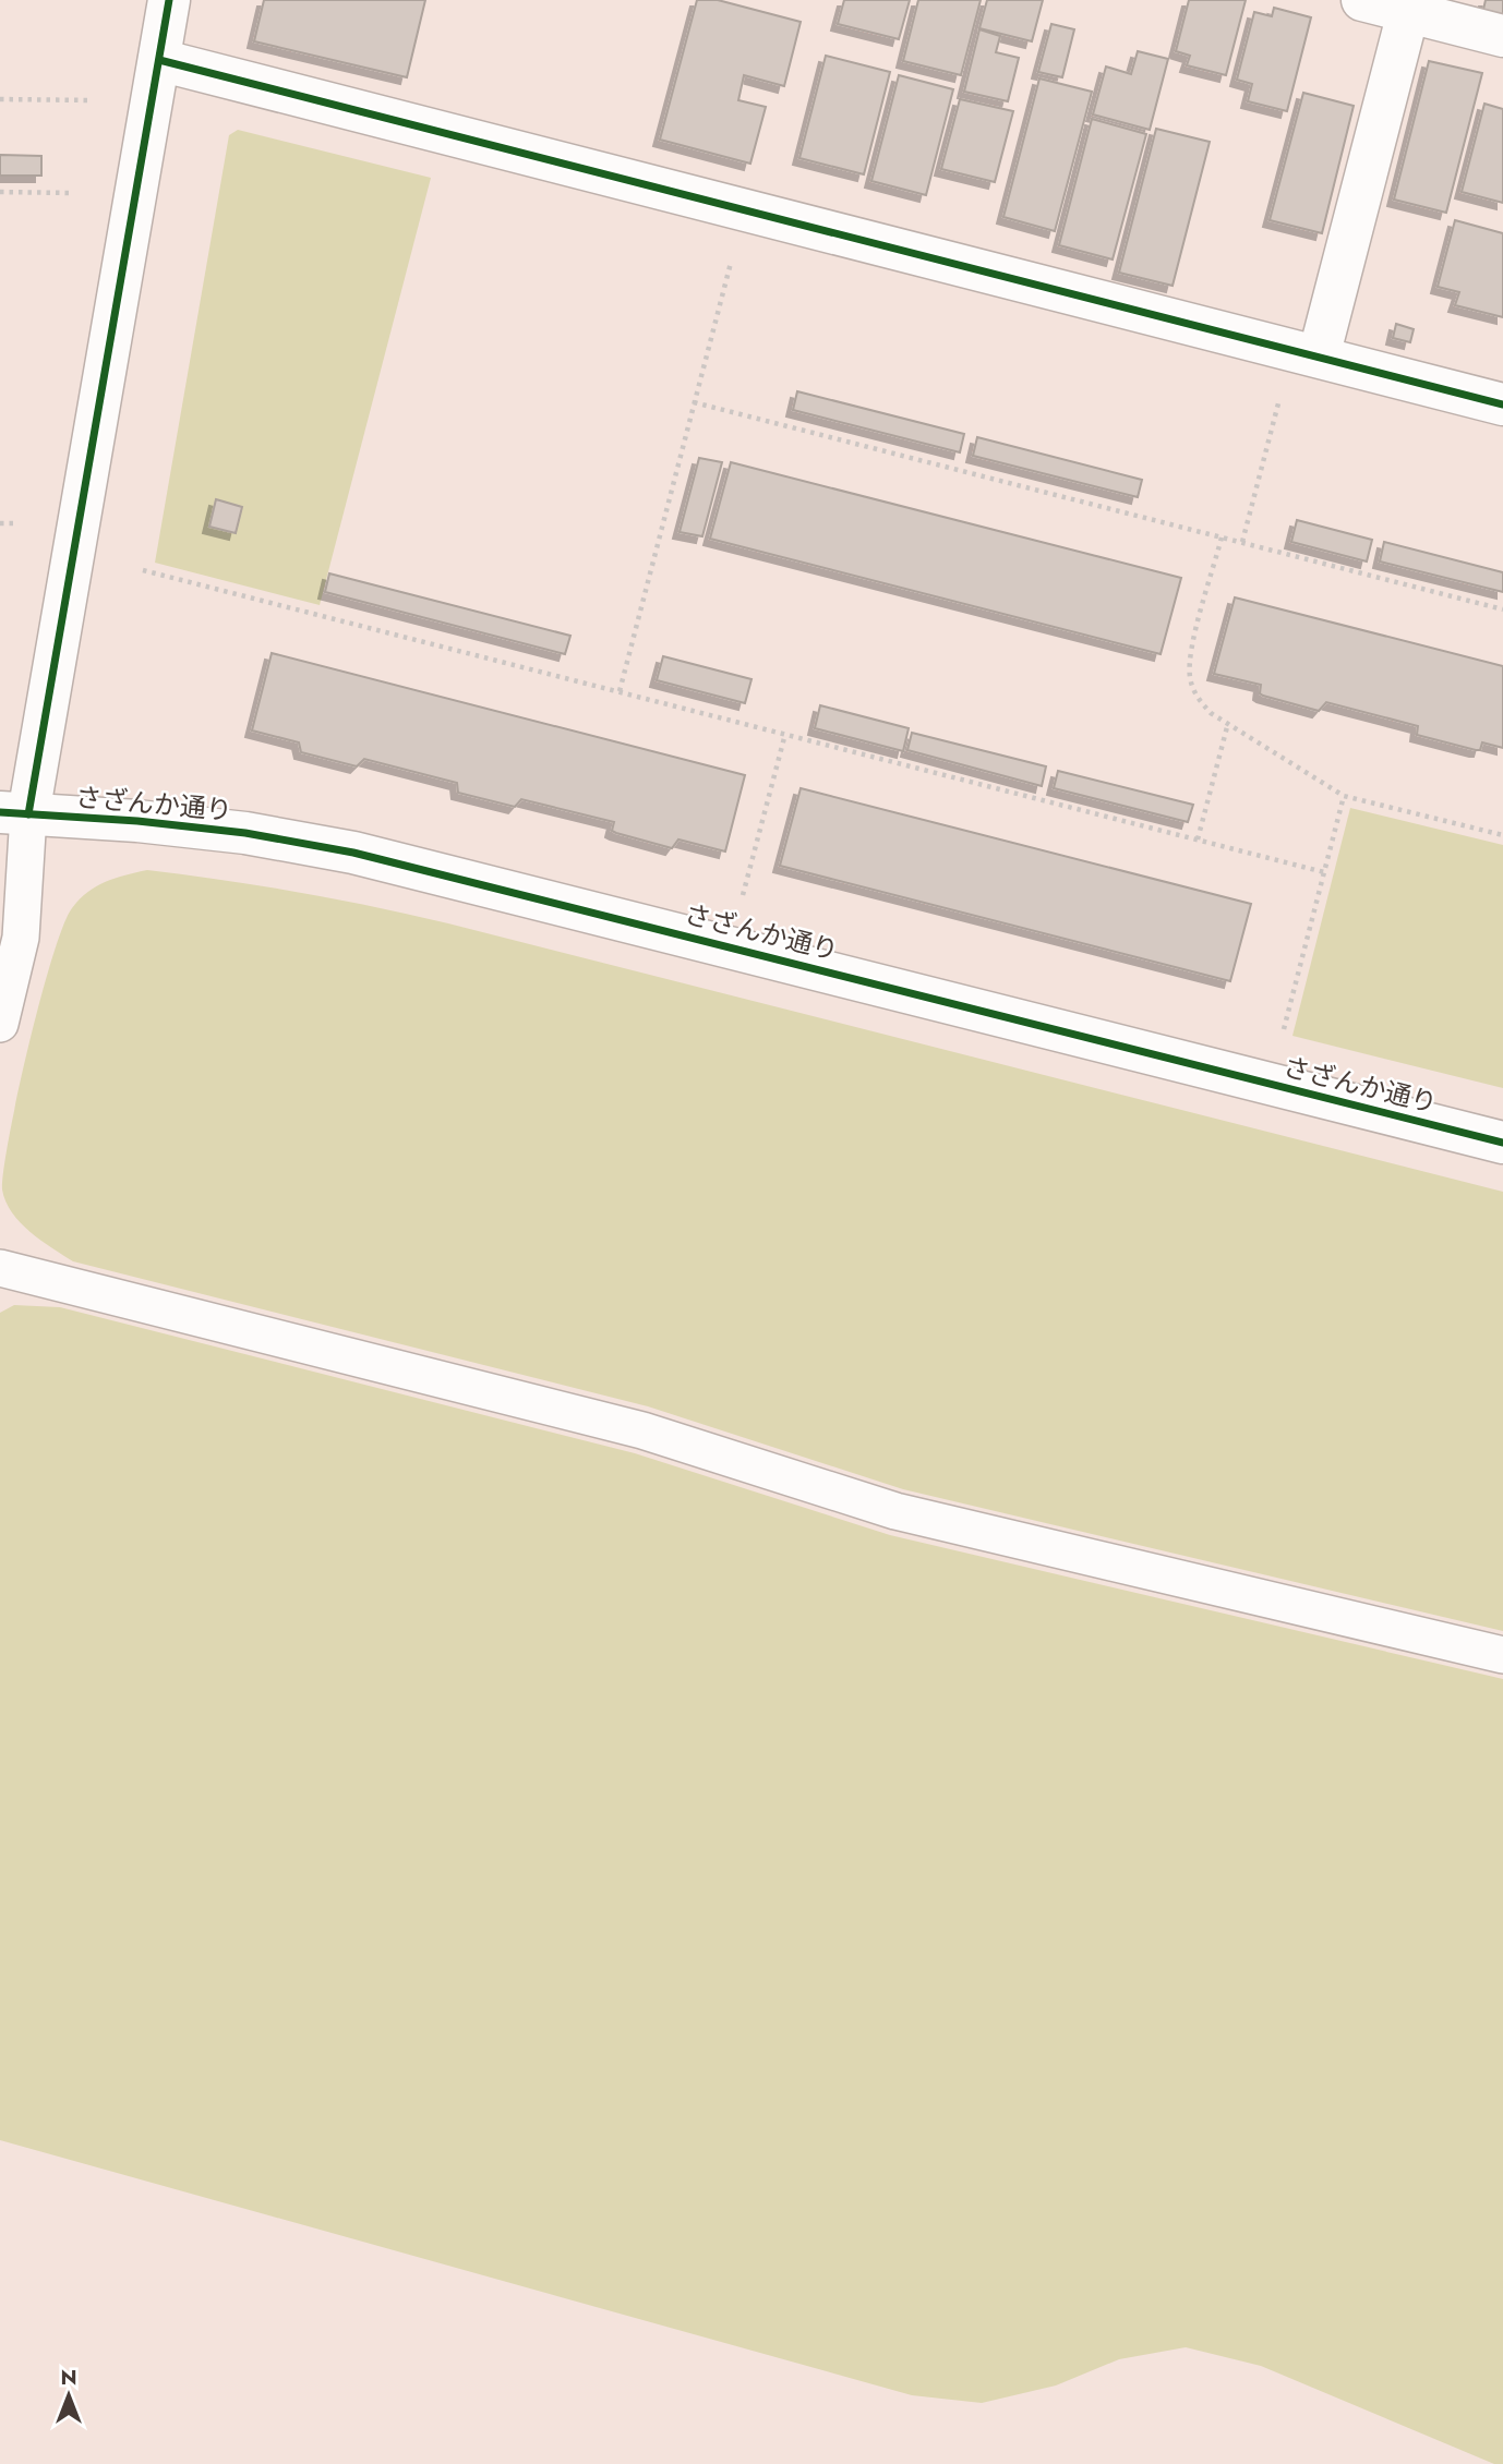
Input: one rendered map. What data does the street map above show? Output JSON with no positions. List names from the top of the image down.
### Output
{
  "streets": {
    "street": ["さざんか通り"]
  },
  "north": "top"
}
